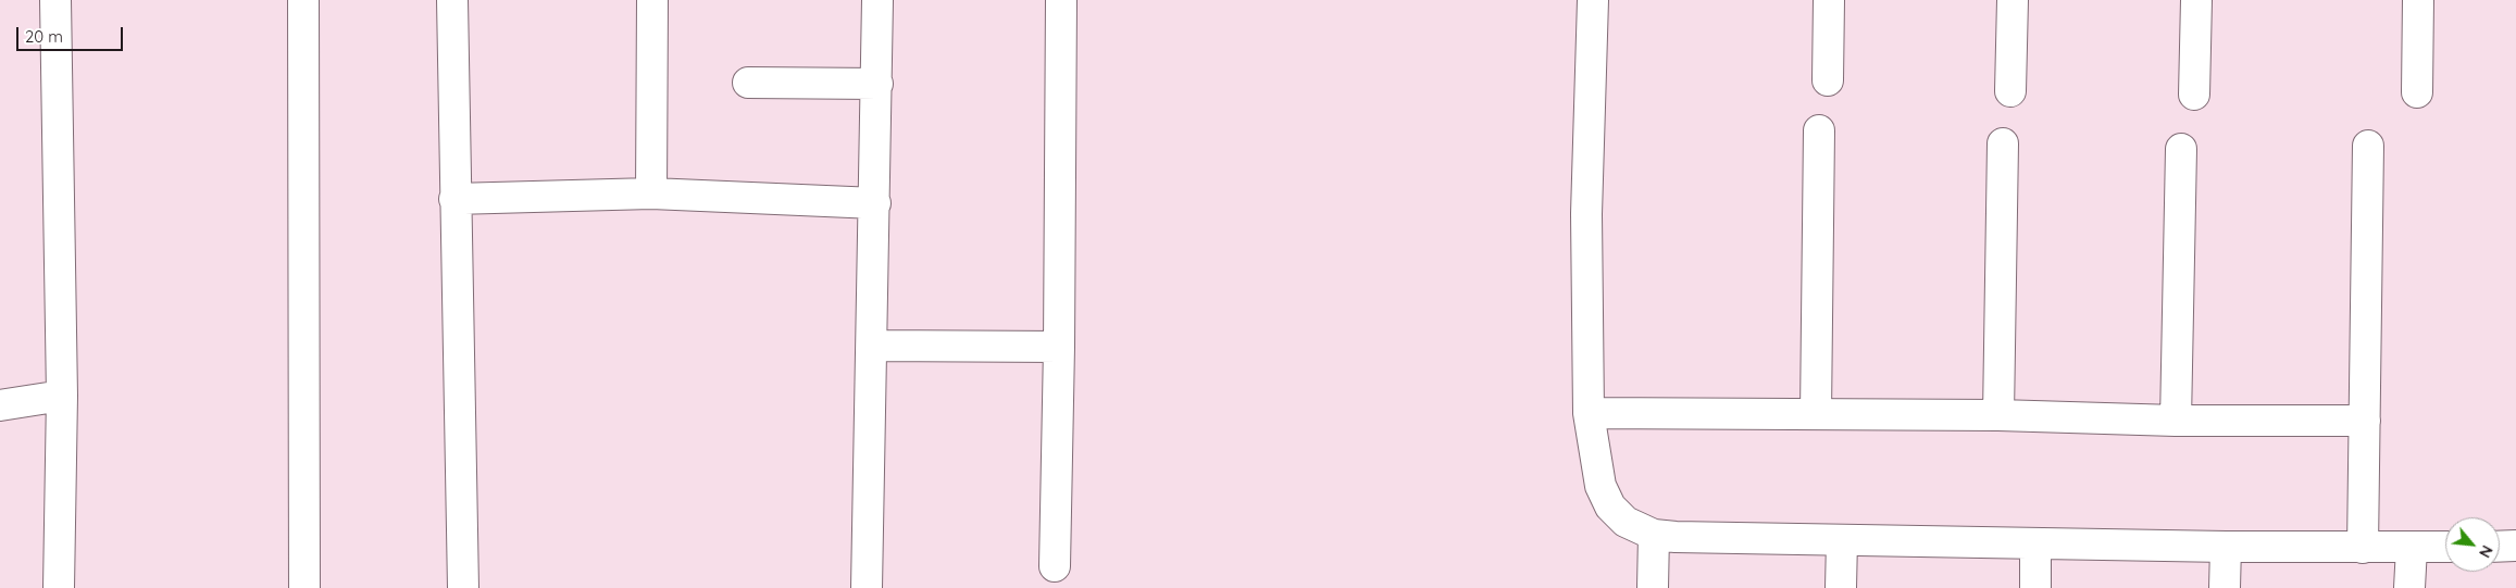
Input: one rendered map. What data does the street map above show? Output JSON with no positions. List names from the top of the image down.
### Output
{
  "scale_bar": "20 m",
  "north": "bottom right"
}
